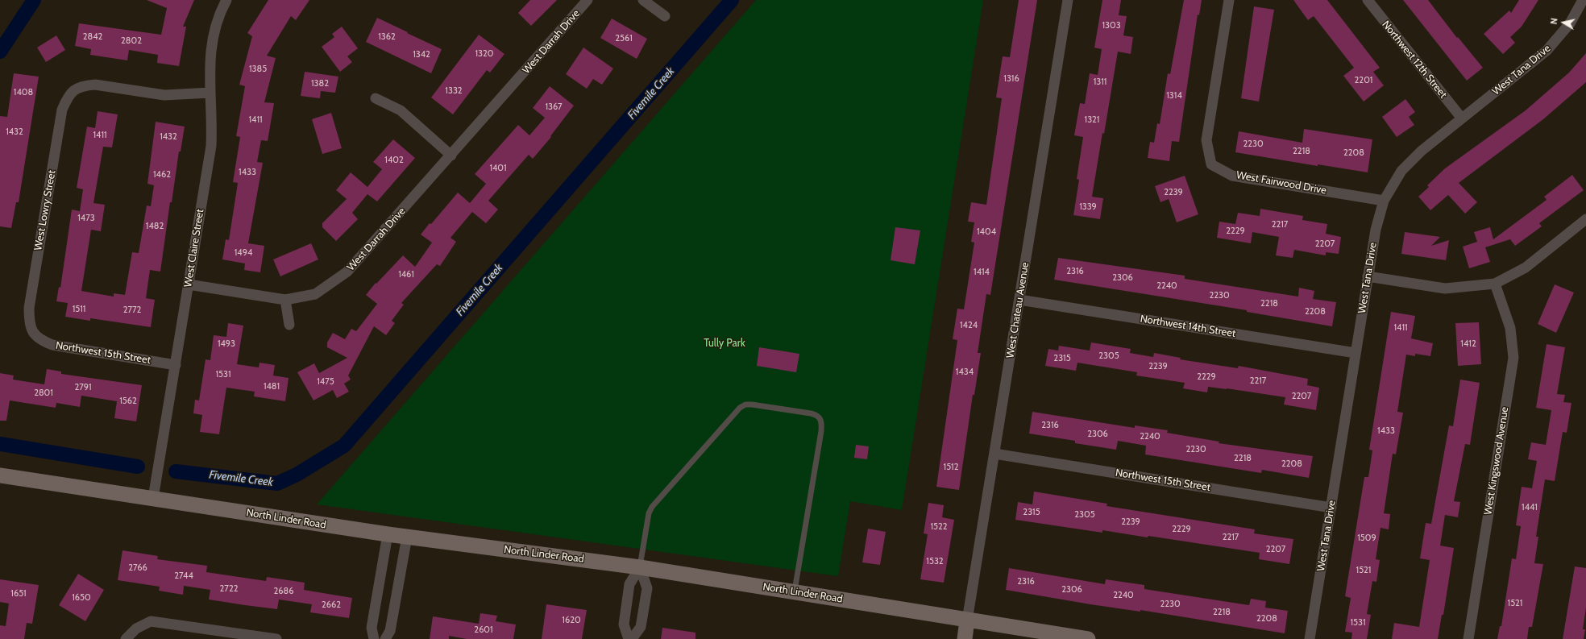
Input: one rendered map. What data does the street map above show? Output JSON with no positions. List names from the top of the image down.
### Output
{
  "streets": {
    "main road": ["North Linder Road"],
    "street": [
      "West Darrah Drive",
      "Northwest 12th Street",
      "West Tana Drive",
      "West Fairwood Drive",
      "West Lowry Street",
      "West Claire Street",
      "West Chateau Avenue",
      "Northwest 14th Street",
      "Northwest 15th Street",
      "West Kingswood Avenue"
    ]
  },
  "crossings": [
    ["West Darrah Drive", "West Claire Street"],
    ["Northwest 12th Street", "West Tana Drive"],
    ["West Tana Drive", "West Fairwood Drive"],
    ["West Tana Drive", "Northwest 14th Street"],
    ["West Tana Drive", "Northwest 15th Street"],
    ["West Lowry Street", "West Claire Street"],
    ["West Lowry Street", "Northwest 15th Street"],
    ["West Claire Street", "Northwest 15th Street"],
    ["West Claire Street", "North Linder Road"],
    ["West Chateau Avenue", "Northwest 14th Street"],
    ["West Chateau Avenue", "Northwest 15th Street"],
    ["West Chateau Avenue", "North Linder Road"]
  ],
  "water": ["Fivemile Creek"],
  "parks": ["Tully Park"],
  "house_numbers": [
    "1303",
    "2842",
    "1362",
    "2561",
    "2802",
    "1320",
    "1342",
    "1385",
    "1316",
    "2201",
    "1311",
    "1382",
    "1332",
    "1408",
    "1314",
    "1367",
    "1411",
    "1321",
    "1432",
    "1411",
    "1432",
    "2230",
    "2218",
    "2208",
    "1402",
    "1401",
    "1433",
    "1462",
    "2239",
    "1339",
    "1473",
    "2217",
    "1482",
    "2229",
    "1404",
    "2207",
    "1494",
    "2316",
    "1414",
    "1461",
    "2306",
    "2240",
    "2230",
    "2218",
    "1511",
    "2772",
    "2208",
    "1424",
    "1411",
    "1493",
    "1412",
    "2305",
    "2315",
    "2239",
    "1434",
    "1531",
    "2229",
    "2217",
    "1475",
    "1481",
    "2791",
    "2801",
    "2207",
    "1562",
    "2316",
    "1433",
    "2306",
    "2240",
    "2230",
    "2218",
    "2208",
    "1512",
    "1441",
    "2315",
    "2305",
    "2239",
    "1522",
    "2229",
    "2217",
    "1509",
    "2207",
    "1532",
    "2766",
    "1521",
    "2744",
    "2316",
    "2722",
    "2306",
    "2686",
    "1651",
    "2240",
    "1650",
    "1521",
    "2230",
    "2662",
    "2218",
    "2208",
    "1620",
    "1531",
    "2601"
  ],
  "north": "left"
}
